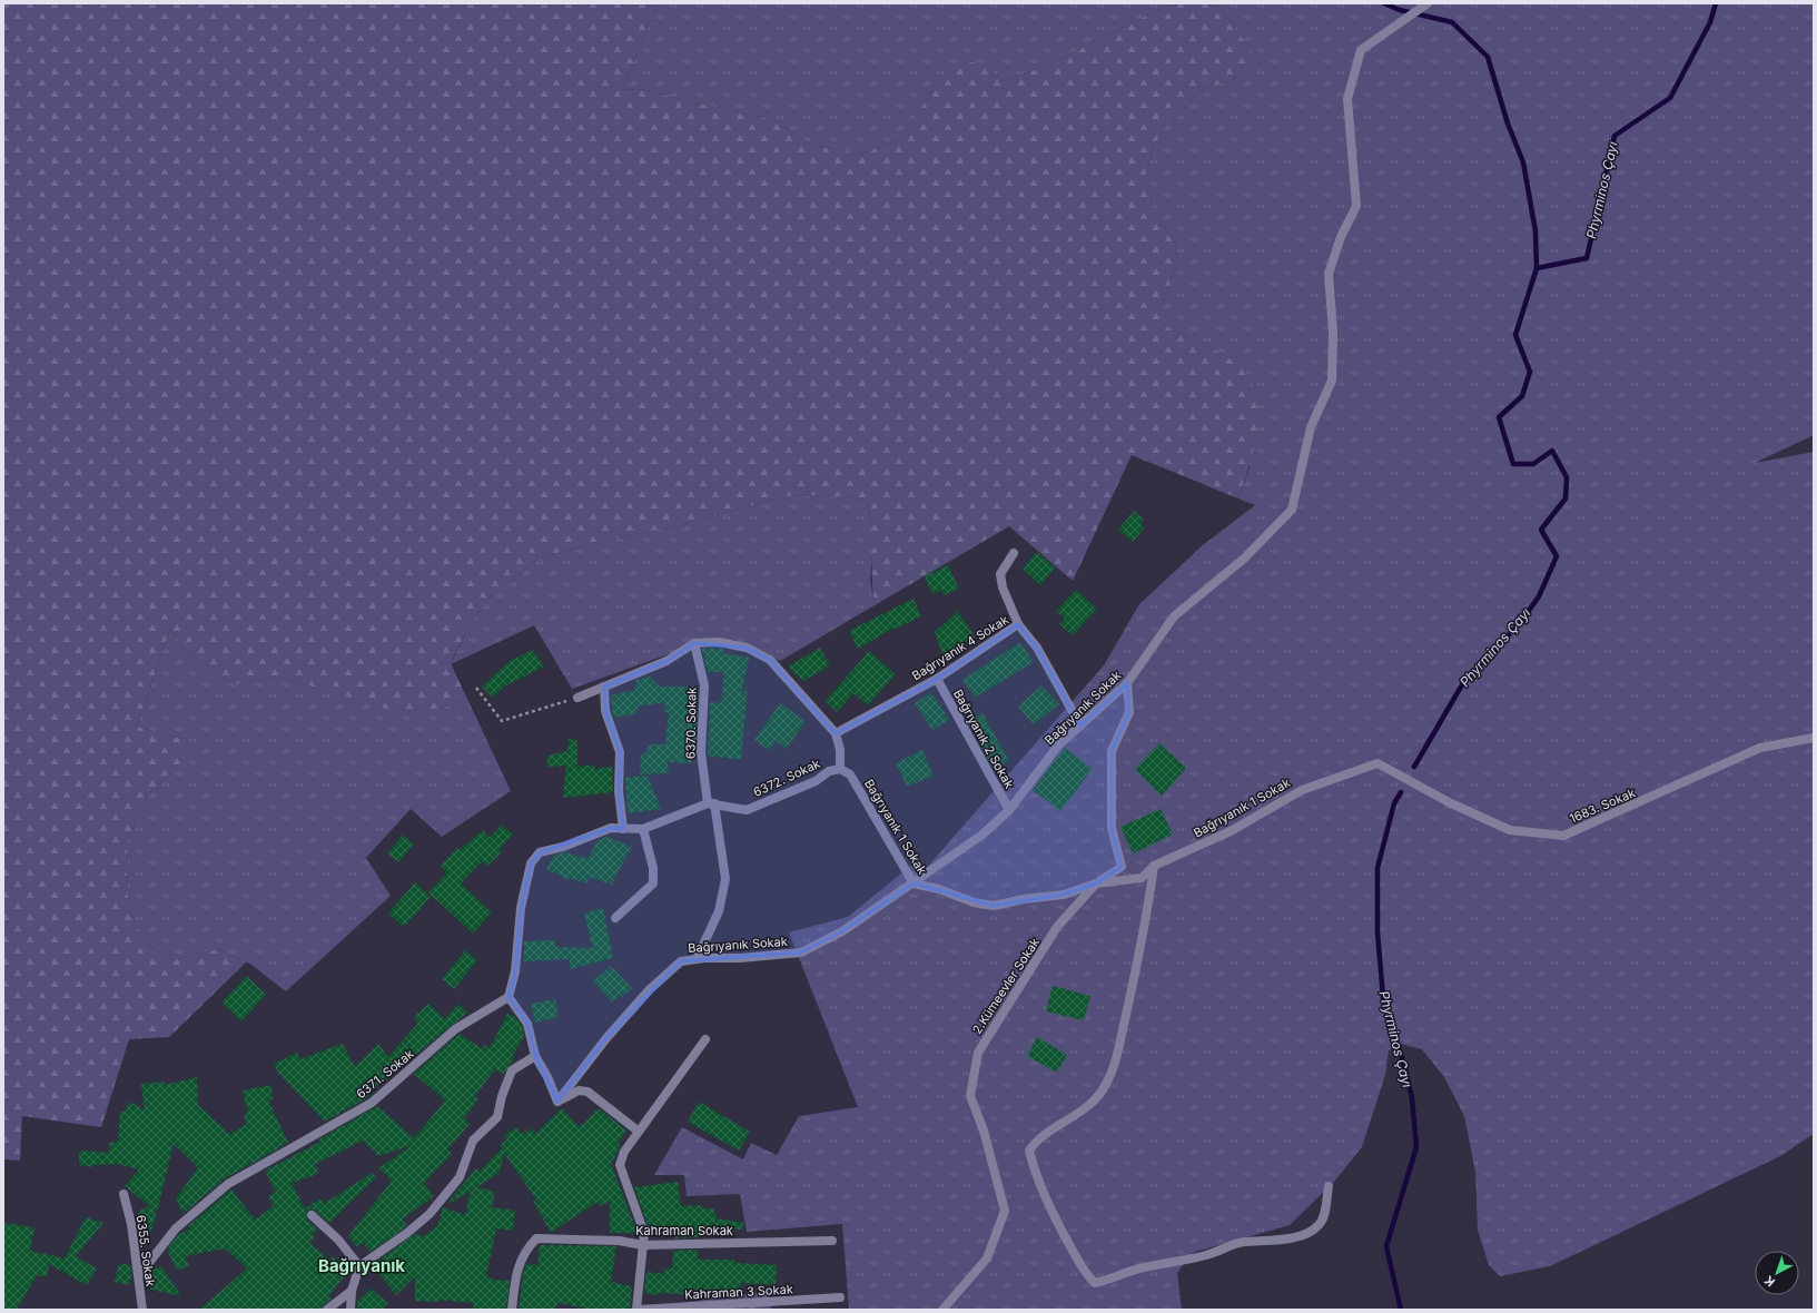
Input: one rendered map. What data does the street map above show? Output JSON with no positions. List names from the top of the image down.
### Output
{
  "streets": {
    "street": [
      "Bağrıyanık 4 Sokak",
      "Bağrıyanık Sokak",
      "6370. Sokak",
      "Bağrıyanık 2 Sokak",
      "6372. Sokak",
      "1683. Sokak",
      "Bağrıyanık 1 Sokak",
      "2.Kümeevler Sokak",
      "6371. Sokak",
      "Kahraman Sokak",
      "6355. Sokak",
      "Kahraman 3 Sokak"
    ]
  },
  "crossings": [
    ["Bağrıyanık 4 Sokak", "Bağrıyanık Sokak"],
    ["Bağrıyanık 4 Sokak", "Bağrıyanık 2 Sokak"],
    ["Bağrıyanık Sokak", "6370. Sokak"],
    ["Bağrıyanık Sokak", "Bağrıyanık 2 Sokak"],
    ["Bağrıyanık Sokak", "Bağrıyanık 1 Sokak"],
    ["Bağrıyanık Sokak", "2.Kümeevler Sokak"],
    ["6370. Sokak", "6372. Sokak"],
    ["6372. Sokak", "Bağrıyanık 1 Sokak"],
    ["1683. Sokak", "Bağrıyanık 1 Sokak"],
    ["Bağrıyanık 1 Sokak", "2.Kümeevler Sokak"],
    ["6371. Sokak", "6355. Sokak"]
  ],
  "districts": ["Bağrıyanık"],
  "water": ["Phyrminos Çayı"],
  "north": "bottom left"
}
